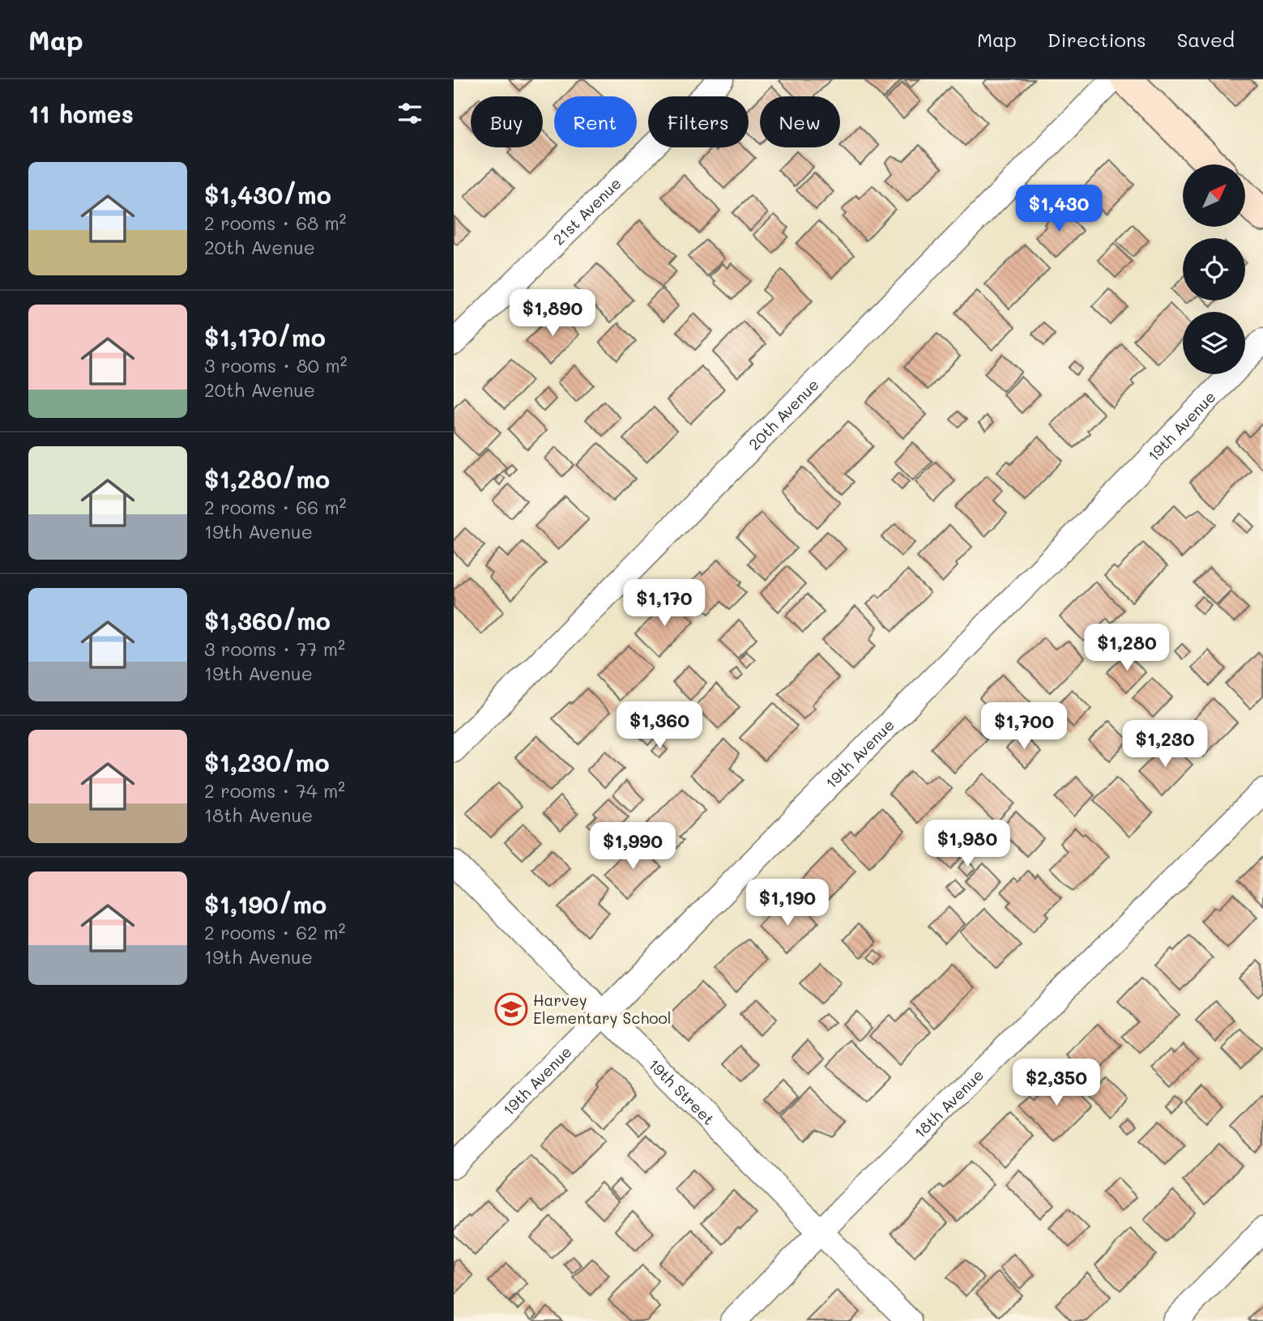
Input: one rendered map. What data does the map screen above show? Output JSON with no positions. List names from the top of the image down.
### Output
{
  "streets": {
    "street": [
      "21st Avenue",
      "20th Avenue",
      "19th Avenue",
      "19th Street",
      "18th Avenue"
    ]
  },
  "crossings": [
    ["19th Avenue", "19th Street"],
    ["19th Street", "18th Avenue"]
  ],
  "places": {
    "school or university": ["Harvey Elementary School"]
  },
  "north": "top right",
  "page": {
    "header": "Map",
    "nav": ["Map", "Directions", "Saved"],
    "heading": "11 homes",
    "chip": [
      "Buy",
      "Rent",
      "Filters",
      "New"
    ],
    "list": [
      {
        "name": "$1,430/mo",
        "note": "2 rooms · 68 m² · 20th Avenue"
      },
      {
        "name": "$1,170/mo",
        "note": "3 rooms · 80 m² · 20th Avenue"
      },
      {
        "name": "$1,280/mo",
        "note": "2 rooms · 66 m² · 19th Avenue"
      },
      {
        "name": "$1,360/mo",
        "note": "3 rooms · 77 m² · 19th Avenue"
      },
      {
        "name": "$1,230/mo",
        "note": "2 rooms · 74 m² · 18th Avenue"
      },
      {
        "name": "$1,190/mo",
        "note": "2 rooms · 62 m² · 19th Avenue"
      }
    ],
    "price": [
      "$1,430",
      "$1,890",
      "$1,170",
      "$1,280",
      "$1,360",
      "$1,700",
      "$1,230",
      "$1,980",
      "$1,990",
      "$1,190",
      "$2,350"
    ]
  }
}
